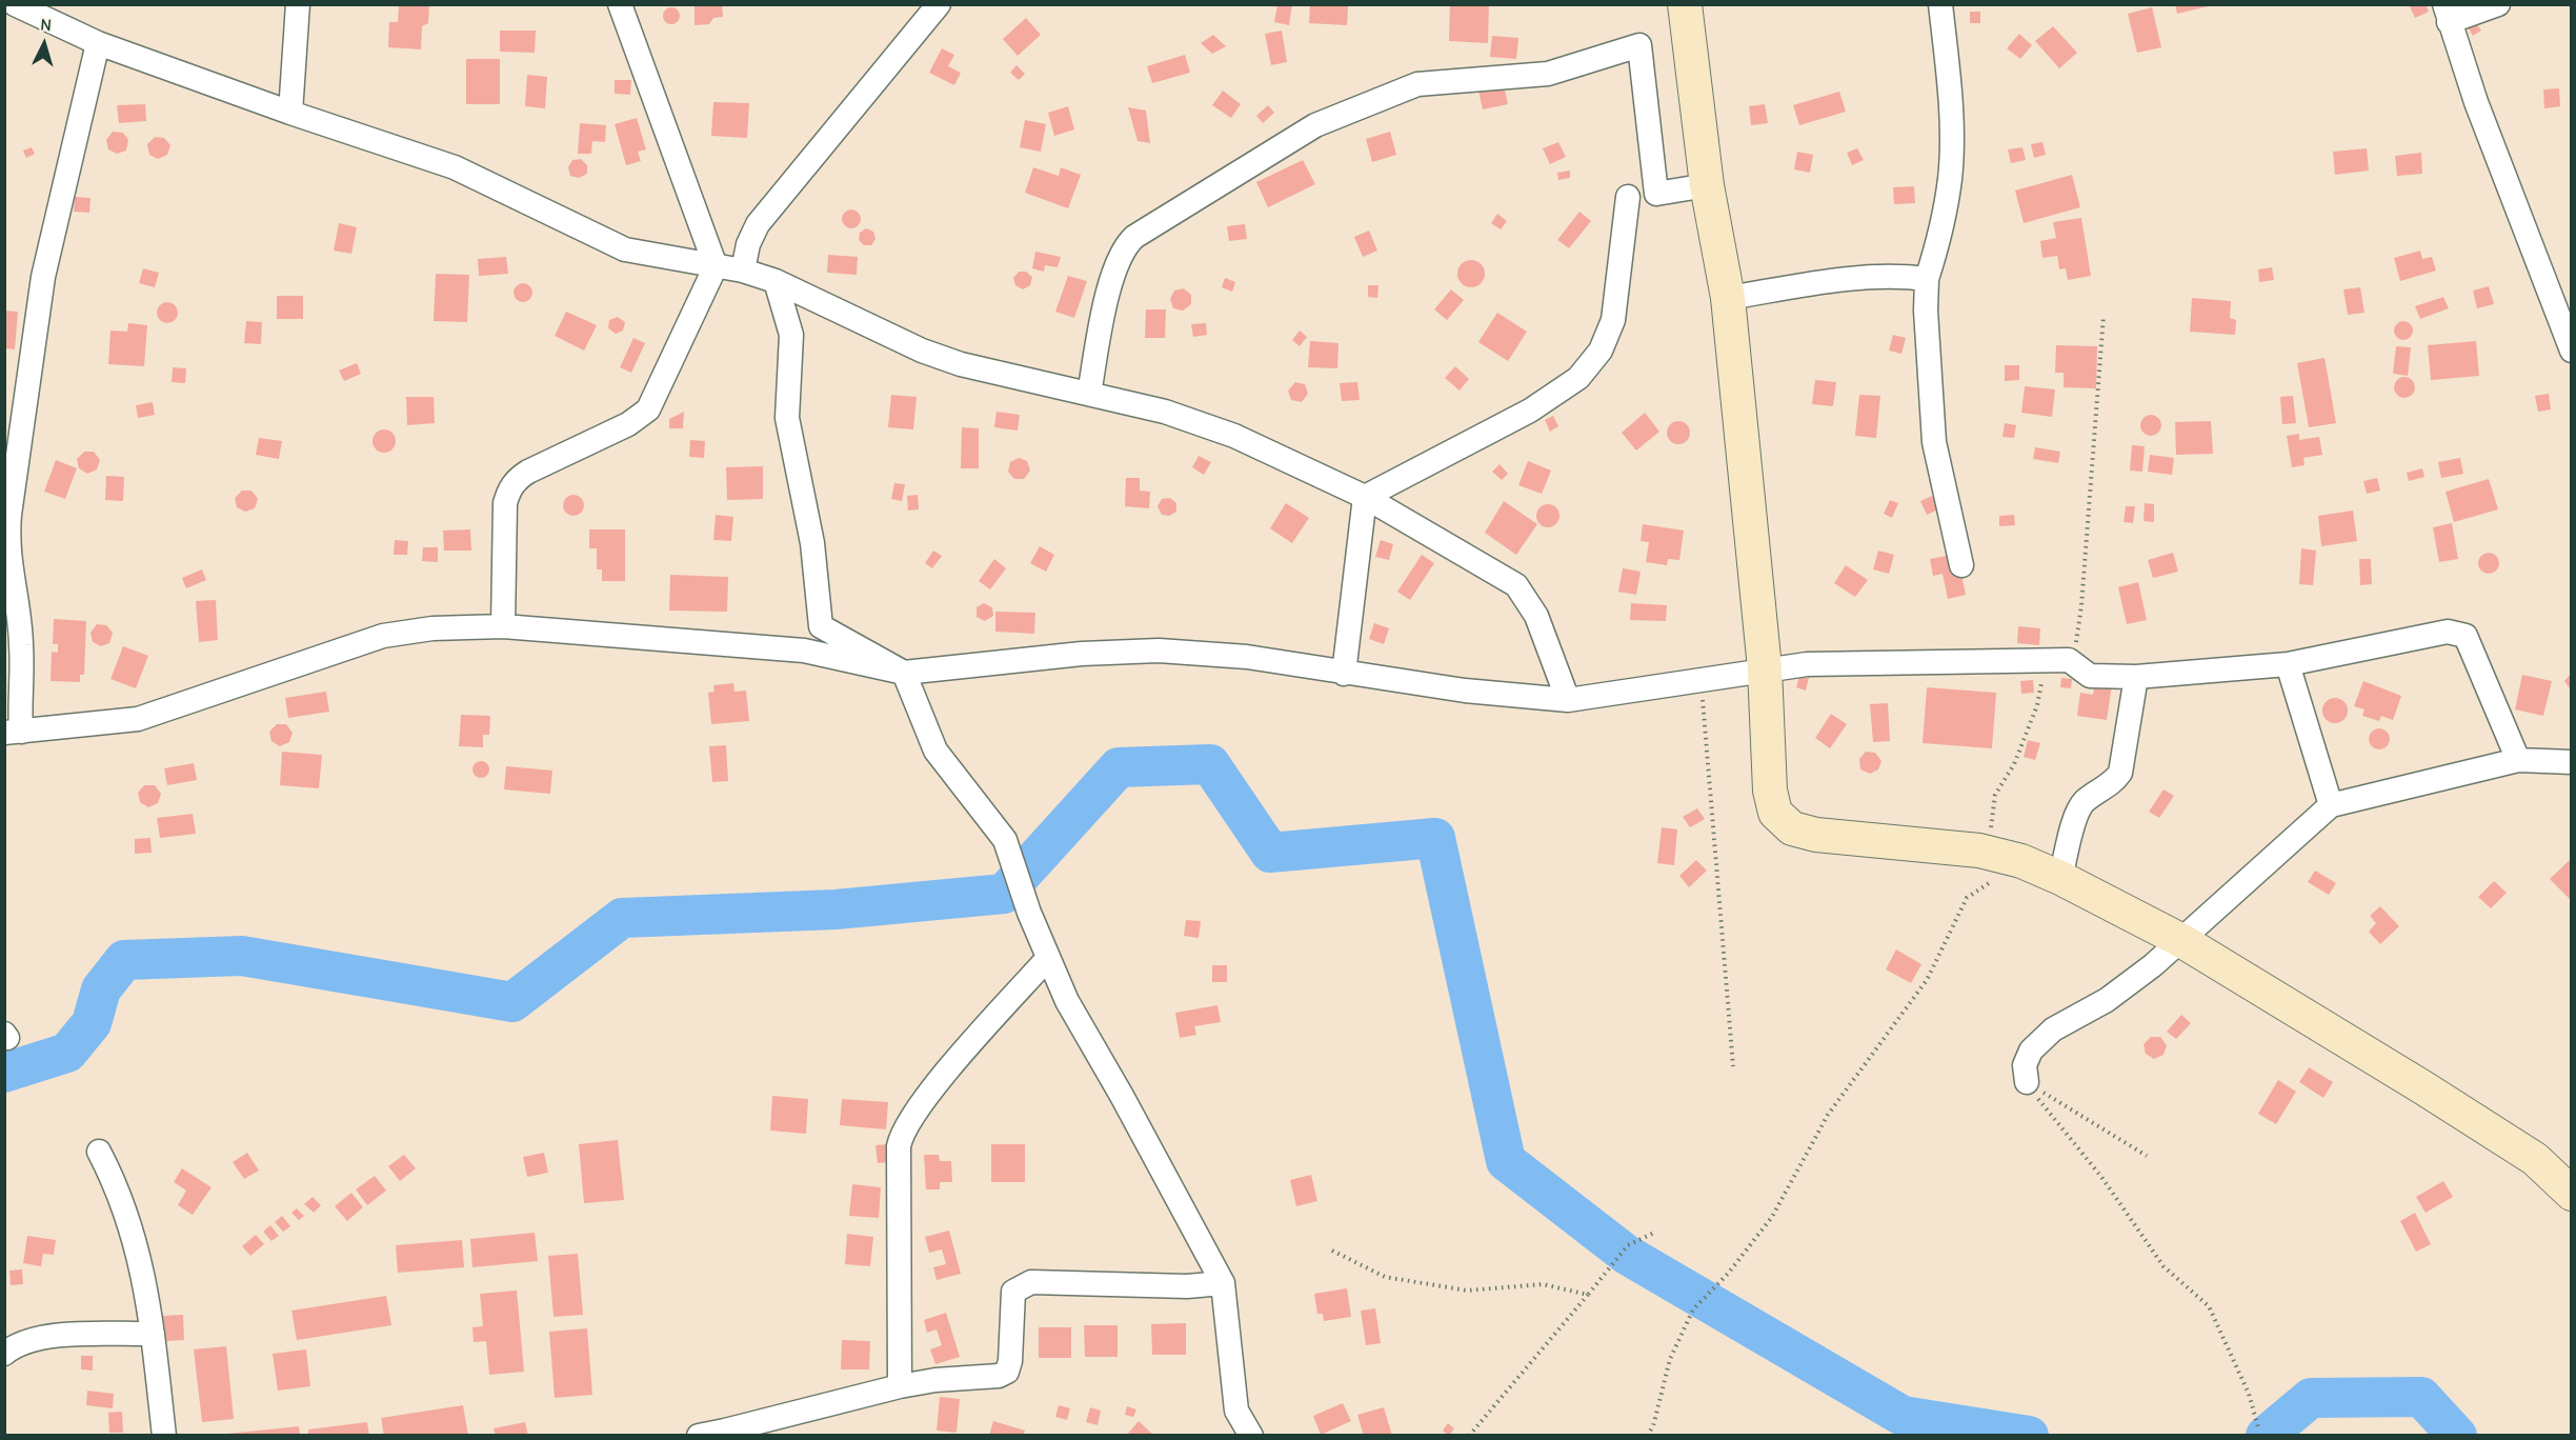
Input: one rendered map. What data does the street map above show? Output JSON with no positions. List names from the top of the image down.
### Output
{
  "north": "top"
}
